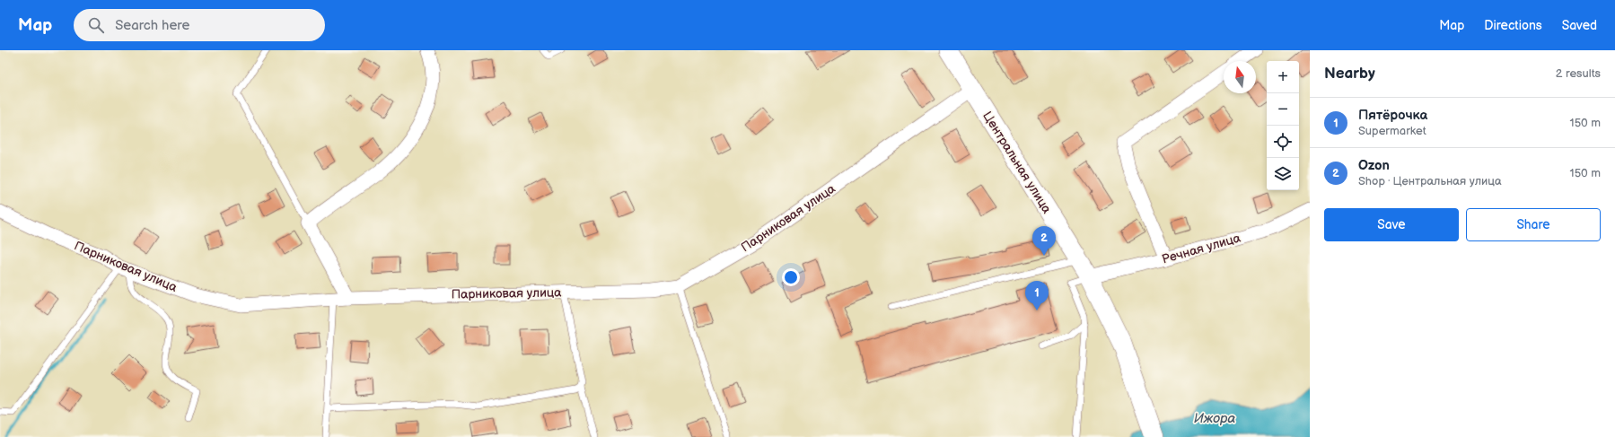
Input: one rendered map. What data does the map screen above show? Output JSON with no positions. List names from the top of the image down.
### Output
{
  "streets": {
    "main road": ["Центральная улица"],
    "street": ["Парниковая улица", "Речная улица"]
  },
  "crossings": [
    ["Центральная улица", "Парниковая улица"],
    ["Центральная улица", "Речная улица"]
  ],
  "water": ["Ижора"],
  "north": "top",
  "page": {
    "header": "Map",
    "search": "Search here",
    "nav": ["Map", "Directions", "Saved"],
    "heading": ["Nearby", "2 results"],
    "map_buttons": ["+", "−"],
    "list": [
      {
        "mark": "1",
        "name": "Пятёрочка",
        "note": "Supermarket",
        "value": "150 m"
      },
      {
        "mark": "2",
        "name": "Ozon",
        "note": "Shop · Центральная улица",
        "value": "150 m"
      }
    ],
    "buttons": ["Save", "Share"],
    "pins": ["2", "1"]
  }
}
